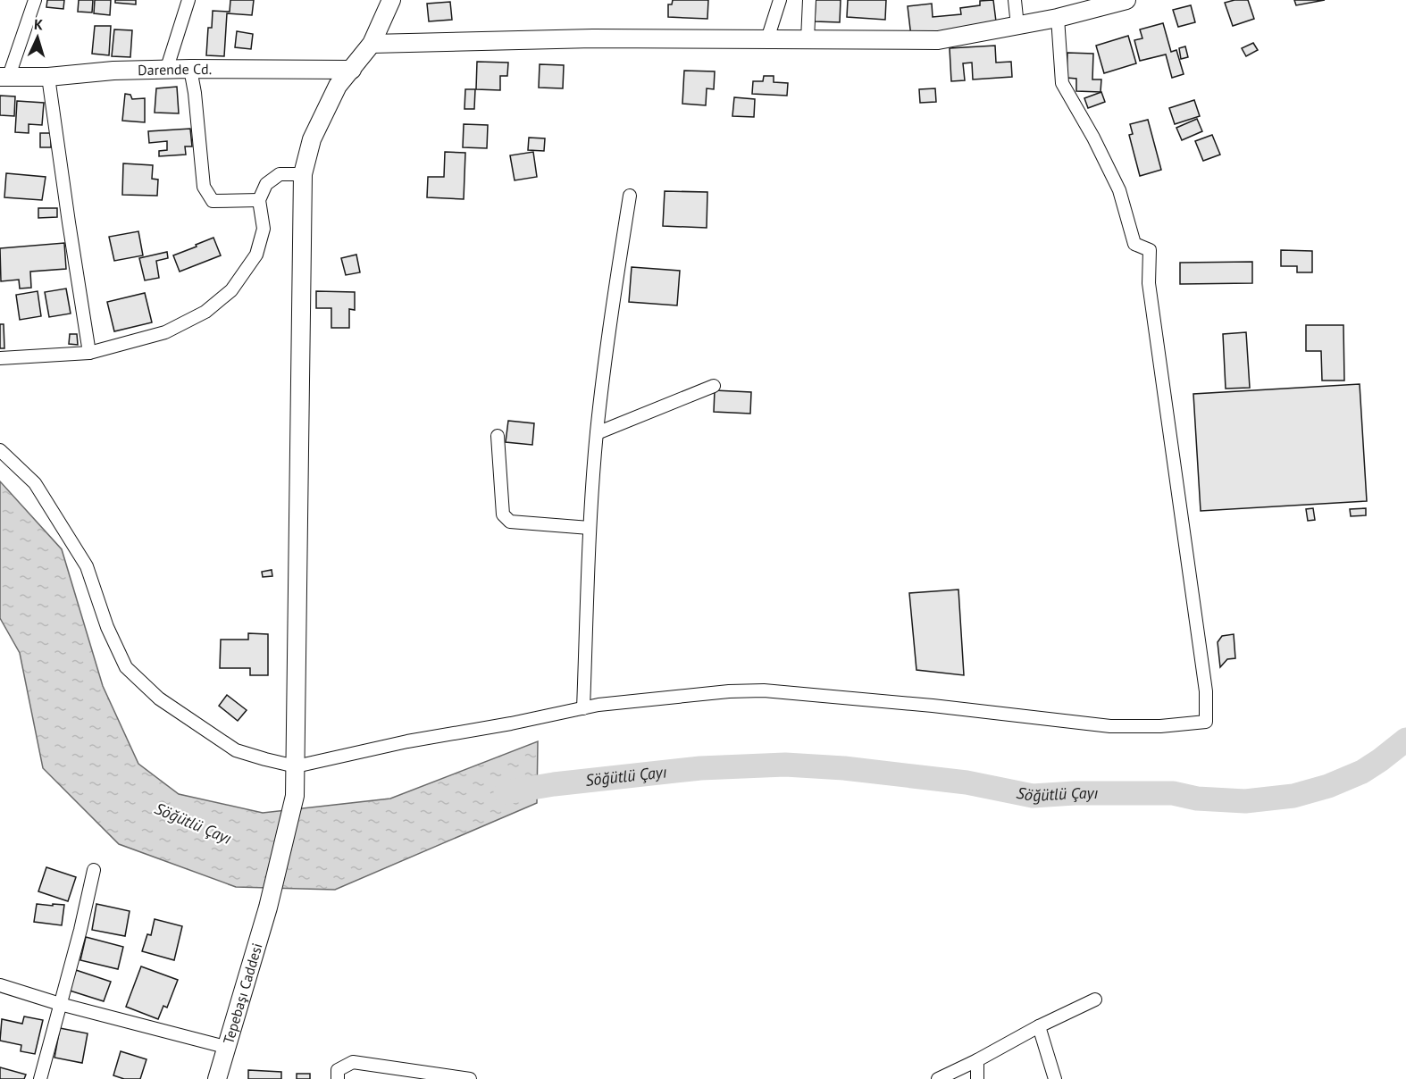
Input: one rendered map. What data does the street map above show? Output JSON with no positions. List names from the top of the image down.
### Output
{
  "streets": {
    "main road": ["Darende Cd.", "Tepebaşı Caddesi"]
  },
  "crossings": [
    ["Darende Cd.", "Tepebaşı Caddesi"]
  ],
  "water": ["Söğütlü Çayı"],
  "north": "top"
}
